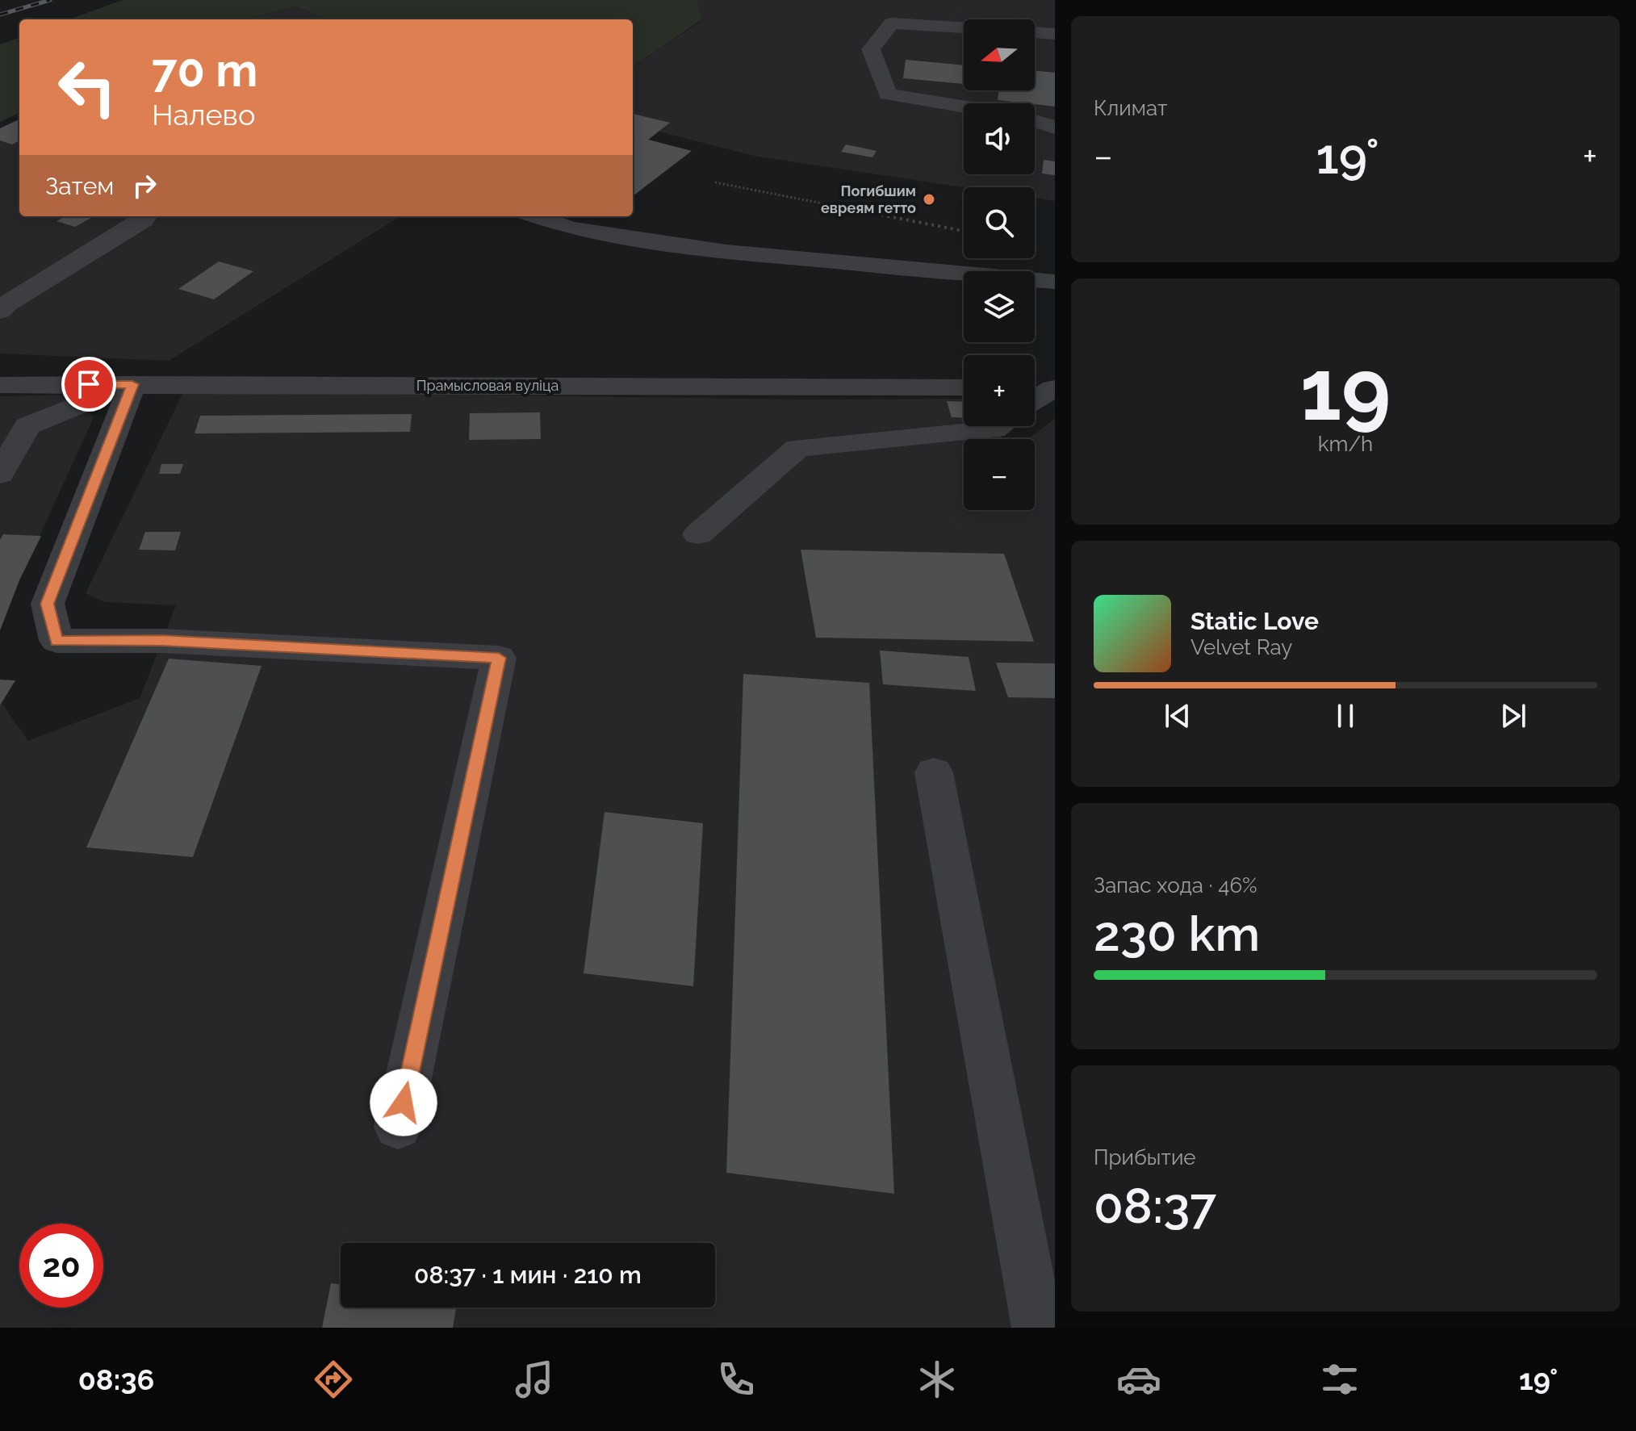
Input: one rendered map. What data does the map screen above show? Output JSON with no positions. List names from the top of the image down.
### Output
{
  "streets": {
    "street": ["Прамысловая вуліца"]
  },
  "places": ["Погибшим евреям гетто"],
  "north": "left",
  "page": {
    "tile": [
      "Климат",
      ["19", "km/h"],
      ["Запас хода · 46%", "230 km"],
      ["Прибытие", "08:37"]
    ],
    "map_buttons": ["+", "−"],
    "turn": ["70 m", "Налево"],
    "heat": ["−", "19°", "+"],
    "then": "Затем",
    "song": ["Static Love", "Velvet Ray"],
    "limit": "20",
    "trip": "08:37 · 1 мин · 210 m",
    "tabs": ["08:36", "19°"]
  }
}
